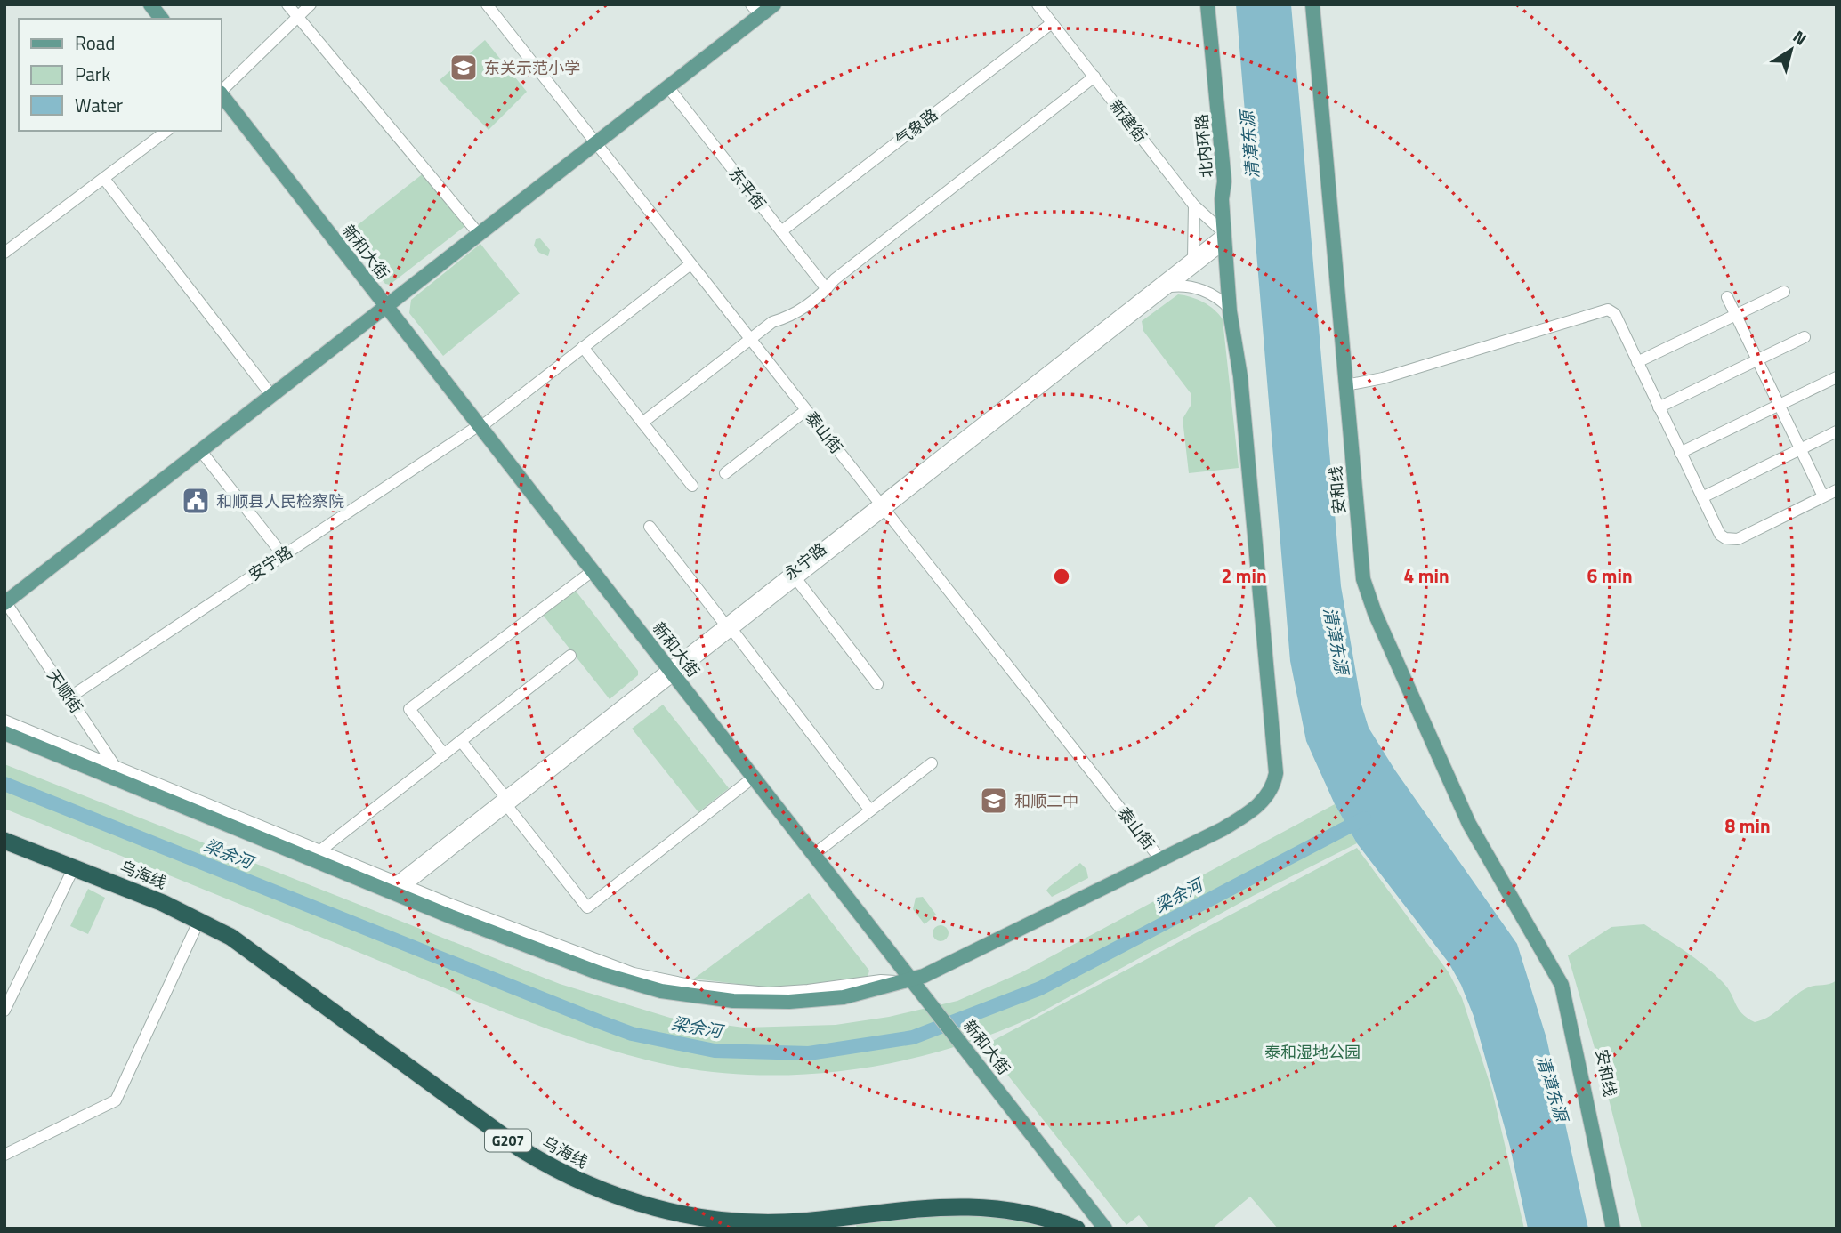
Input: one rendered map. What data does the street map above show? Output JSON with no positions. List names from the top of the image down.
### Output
{
  "streets": {
    "highway": ["乌海线", "G207"],
    "main road": ["北内环路", "新和大街", "安和线"],
    "street": [
      "新建街",
      "气象路",
      "东平街",
      "泰山街",
      "永宁路",
      "安宁路",
      "天顺街"
    ]
  },
  "crossings": [
    ["新建街", "气象路"],
    ["新建街", "永宁路"],
    ["气象路", "东平街"],
    ["新和大街", "永宁路"],
    ["新和大街", "安宁路"],
    ["泰山街", "永宁路"],
    ["泰山街", "安宁路"],
    ["安宁路", "天顺街"]
  ],
  "water": ["清漳东源", "梁余河"],
  "parks": ["泰和湿地公园"],
  "places": {
    "school or university": ["东关示范小学", "和顺二中"],
    "public building": ["和顺县人民检察院"]
  },
  "legend": ["Road", "Park", "Water"],
  "north": "top right",
  "rings": [
    "2 min",
    "4 min",
    "6 min",
    "8 min"
  ]
}
